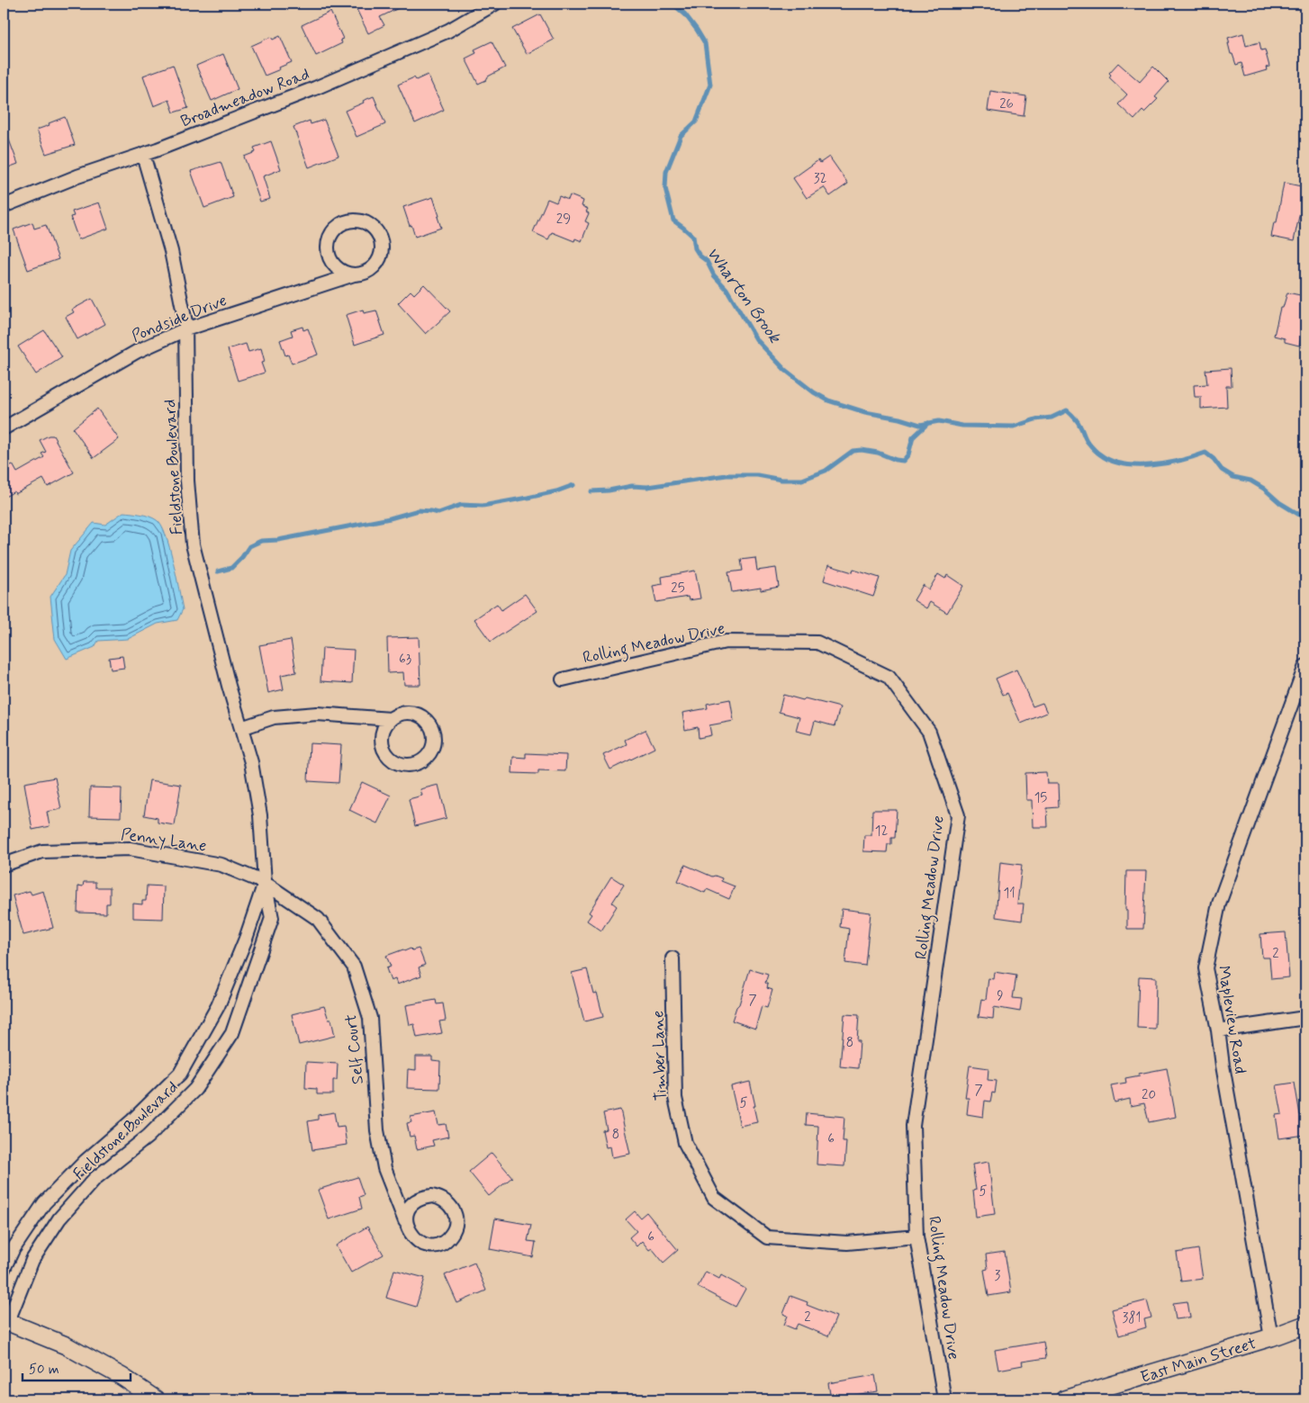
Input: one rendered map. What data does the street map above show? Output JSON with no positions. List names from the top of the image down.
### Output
{
  "streets": {
    "main road": ["East Main Street"],
    "street": [
      "Broadmeadow Road",
      "Pondside Drive",
      "Fieldstone Boulevard",
      "Rolling Meadow Drive",
      "Penny Lane",
      "Mapleview Road",
      "Self Court",
      "Timber Lane"
    ]
  },
  "crossings": [
    ["Broadmeadow Road", "Fieldstone Boulevard"],
    ["Pondside Drive", "Fieldstone Boulevard"],
    ["Fieldstone Boulevard", "Penny Lane"],
    ["Fieldstone Boulevard", "Self Court"],
    ["Rolling Meadow Drive", "Timber Lane"],
    ["Penny Lane", "Self Court"],
    ["Mapleview Road", "East Main Street"]
  ],
  "water": ["Wharton Brook"],
  "house_numbers": [
    "26",
    "32",
    "29",
    "25",
    "63",
    "15",
    "12",
    "11",
    "2",
    "9",
    "7",
    "8",
    "7",
    "20",
    "5",
    "8",
    "6",
    "5",
    "6",
    "3",
    "2",
    "381"
  ],
  "scale_bar": "50 m"
}
